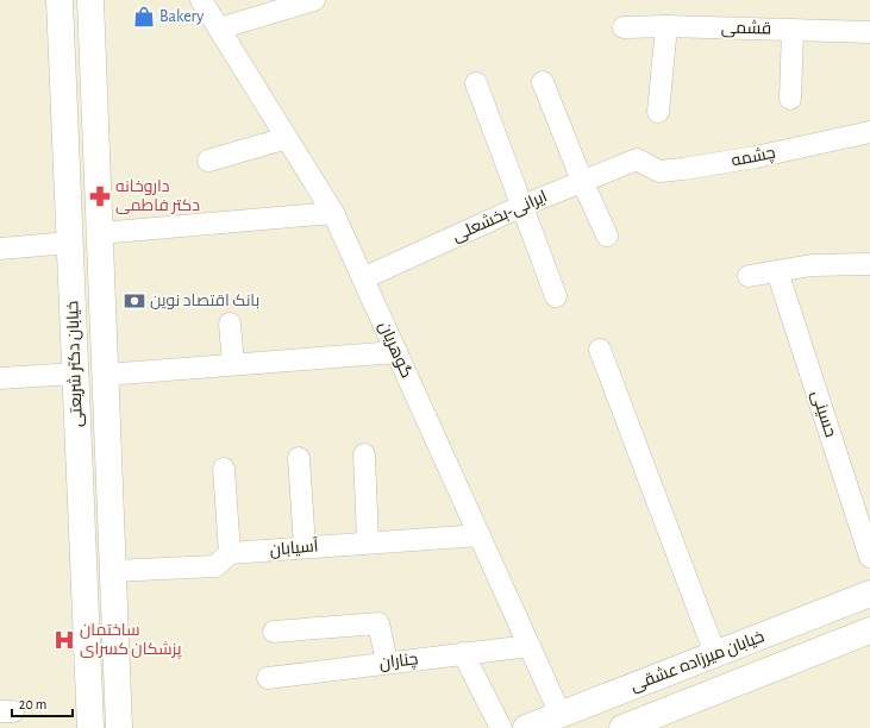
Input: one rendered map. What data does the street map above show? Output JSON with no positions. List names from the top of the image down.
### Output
{
  "streets": {
    "main road": ["خیابان دکتر شریعتی", "خیابان میرزاده عشقی"],
    "street": [
      "قشمی",
      "چشمه",
      "ایرانی-بخشعلی",
      "گوهریان",
      "حسینی",
      "آسیابان",
      "چناران"
    ]
  },
  "crossings": [
    ["چشمه", "ایرانی-بخشعلی"],
    ["ایرانی-بخشعلی", "گوهریان"],
    ["گوهریان", "آسیابان"],
    ["گوهریان", "چناران"],
    ["گوهریان", "خیابان میرزاده عشقی"]
  ],
  "places": {
    "shop": ["Bakery"],
    "pharmacy": ["داروخانه دکتر فاطمی"],
    "bank": ["بانک اقتصاد نوین"],
    "hospital": ["ساختمان پزشکان کسرای"]
  },
  "scale_bar": "20 m"
}
